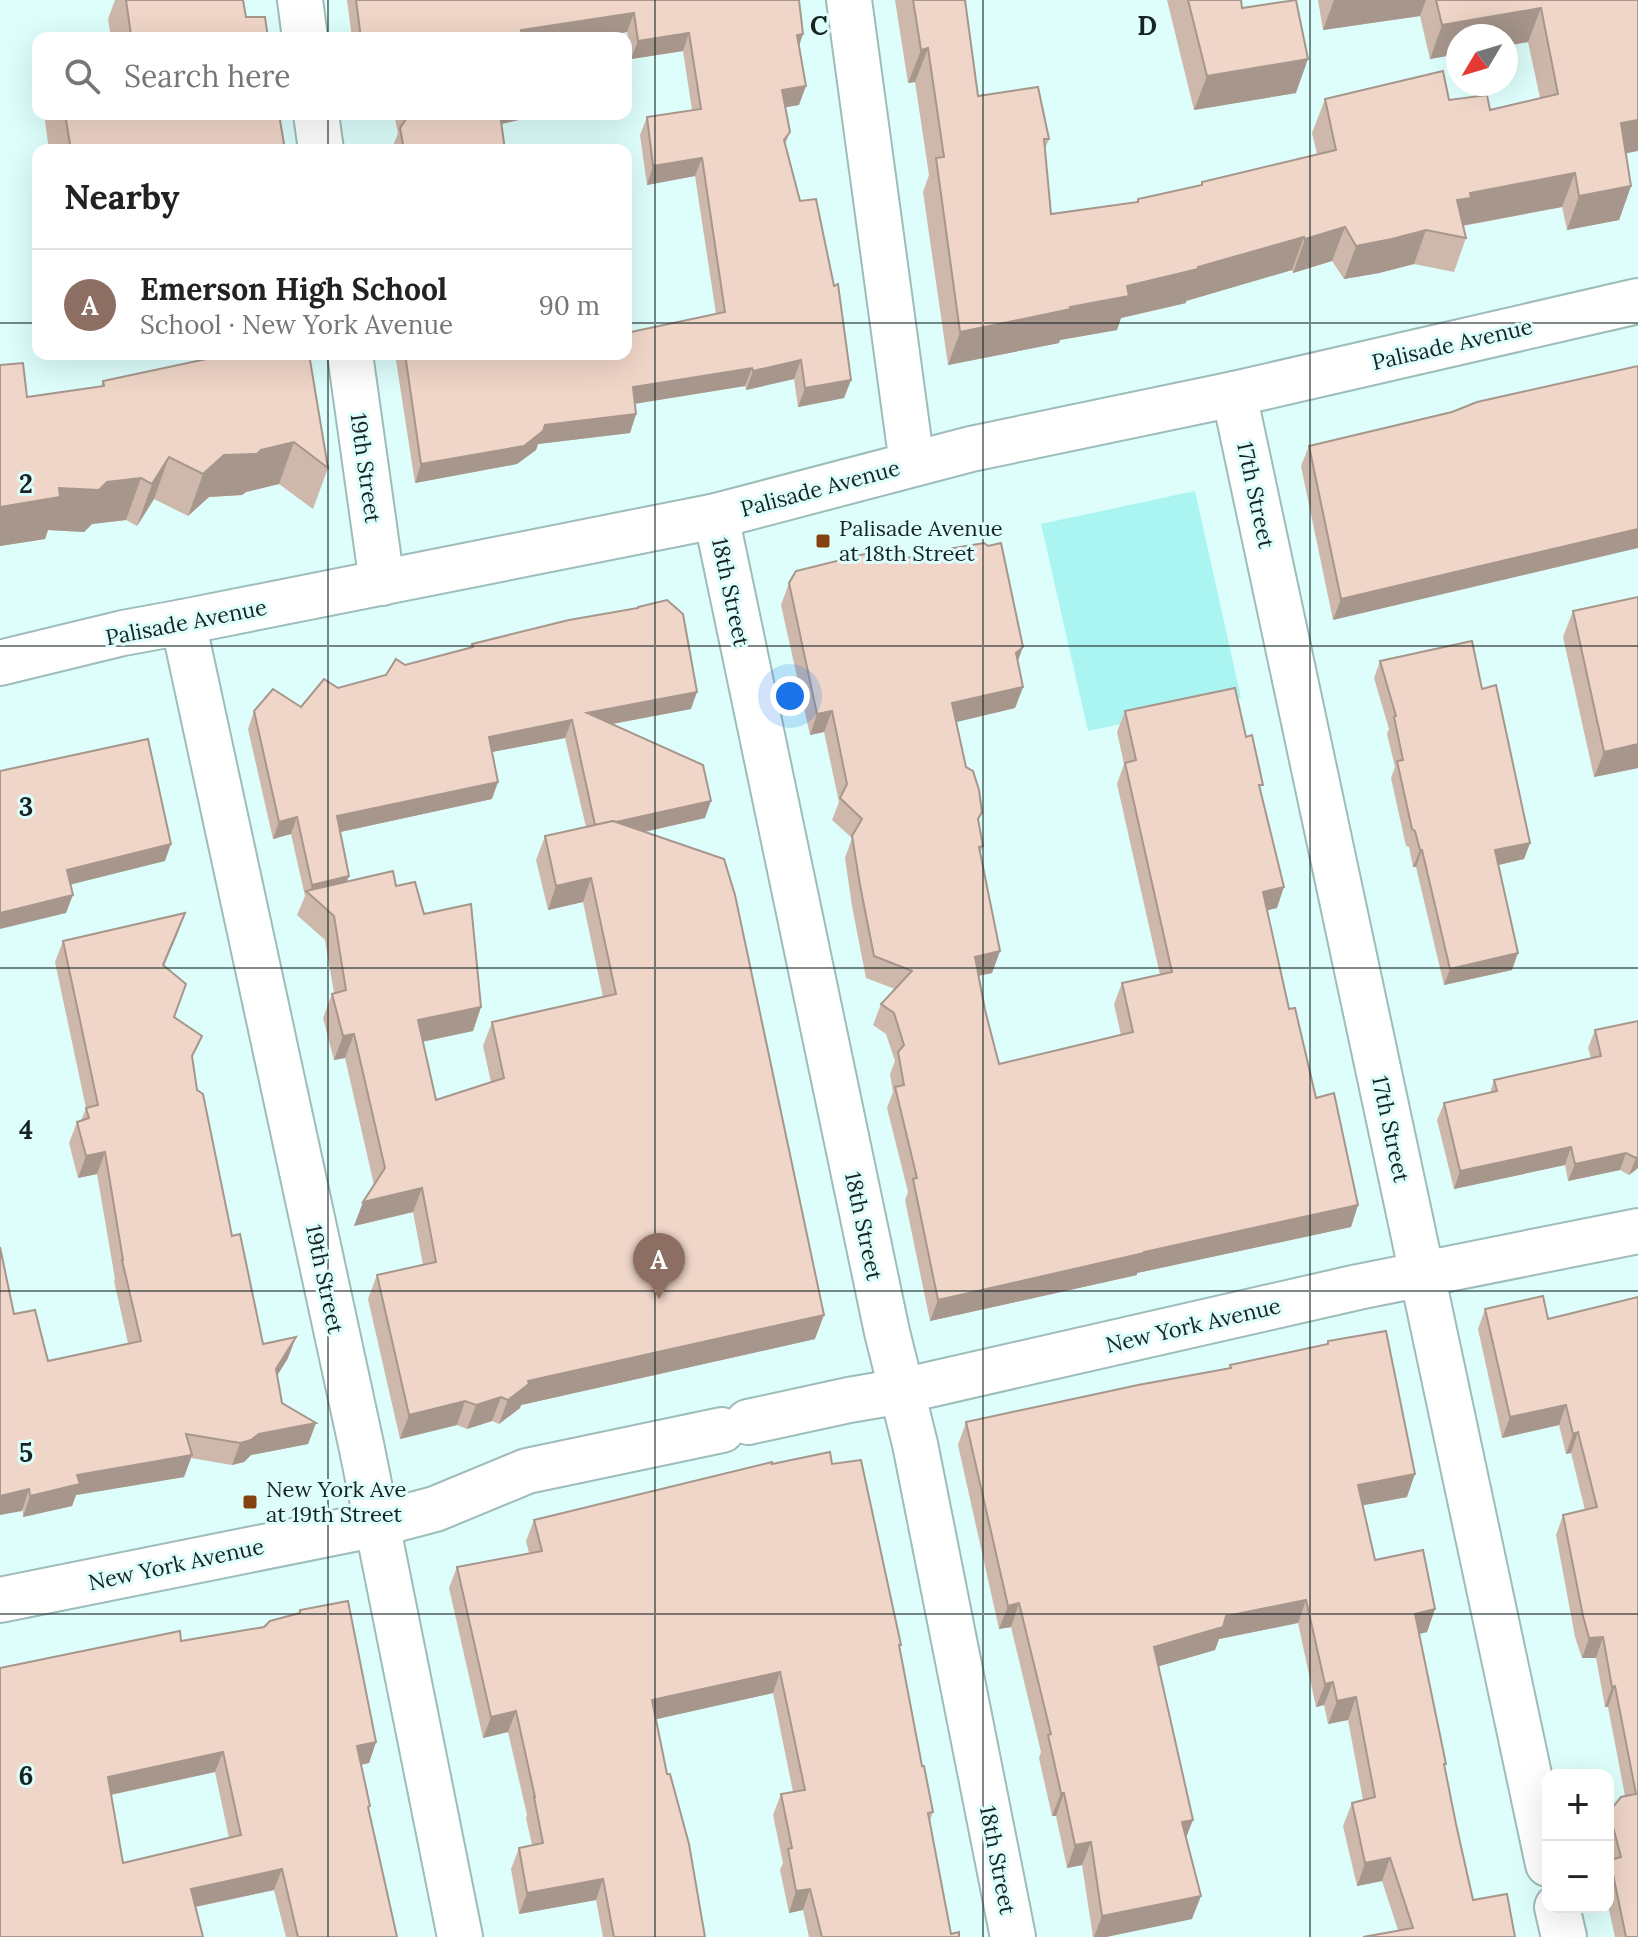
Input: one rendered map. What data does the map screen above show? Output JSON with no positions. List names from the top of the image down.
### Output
{
  "streets": {
    "street": [
      "Palisade Avenue",
      "19th Street",
      "17th Street",
      "18th Street",
      "New York Avenue"
    ]
  },
  "crossings": [
    ["Palisade Avenue", "19th Street"],
    ["Palisade Avenue", "17th Street"],
    ["Palisade Avenue", "18th Street"],
    ["19th Street", "New York Avenue"],
    ["17th Street", "New York Avenue"],
    ["18th Street", "New York Avenue"]
  ],
  "places": {
    "transit": ["Palisade Avenue at 18th Street", "New York Ave at 19th Street"]
  },
  "north": "bottom left",
  "page": {
    "search": "Search here",
    "heading": "Nearby",
    "list": [
      {
        "mark": "A",
        "name": "Emerson High School",
        "note": "School · New York Avenue",
        "value": "90 m"
      }
    ],
    "pins": "A",
    "map_buttons": ["+", "−"]
  },
  "grid": {
    "columns": ["C", "D"],
    "rows": [
      "2",
      "3",
      "4",
      "5",
      "6"
    ]
  }
}
